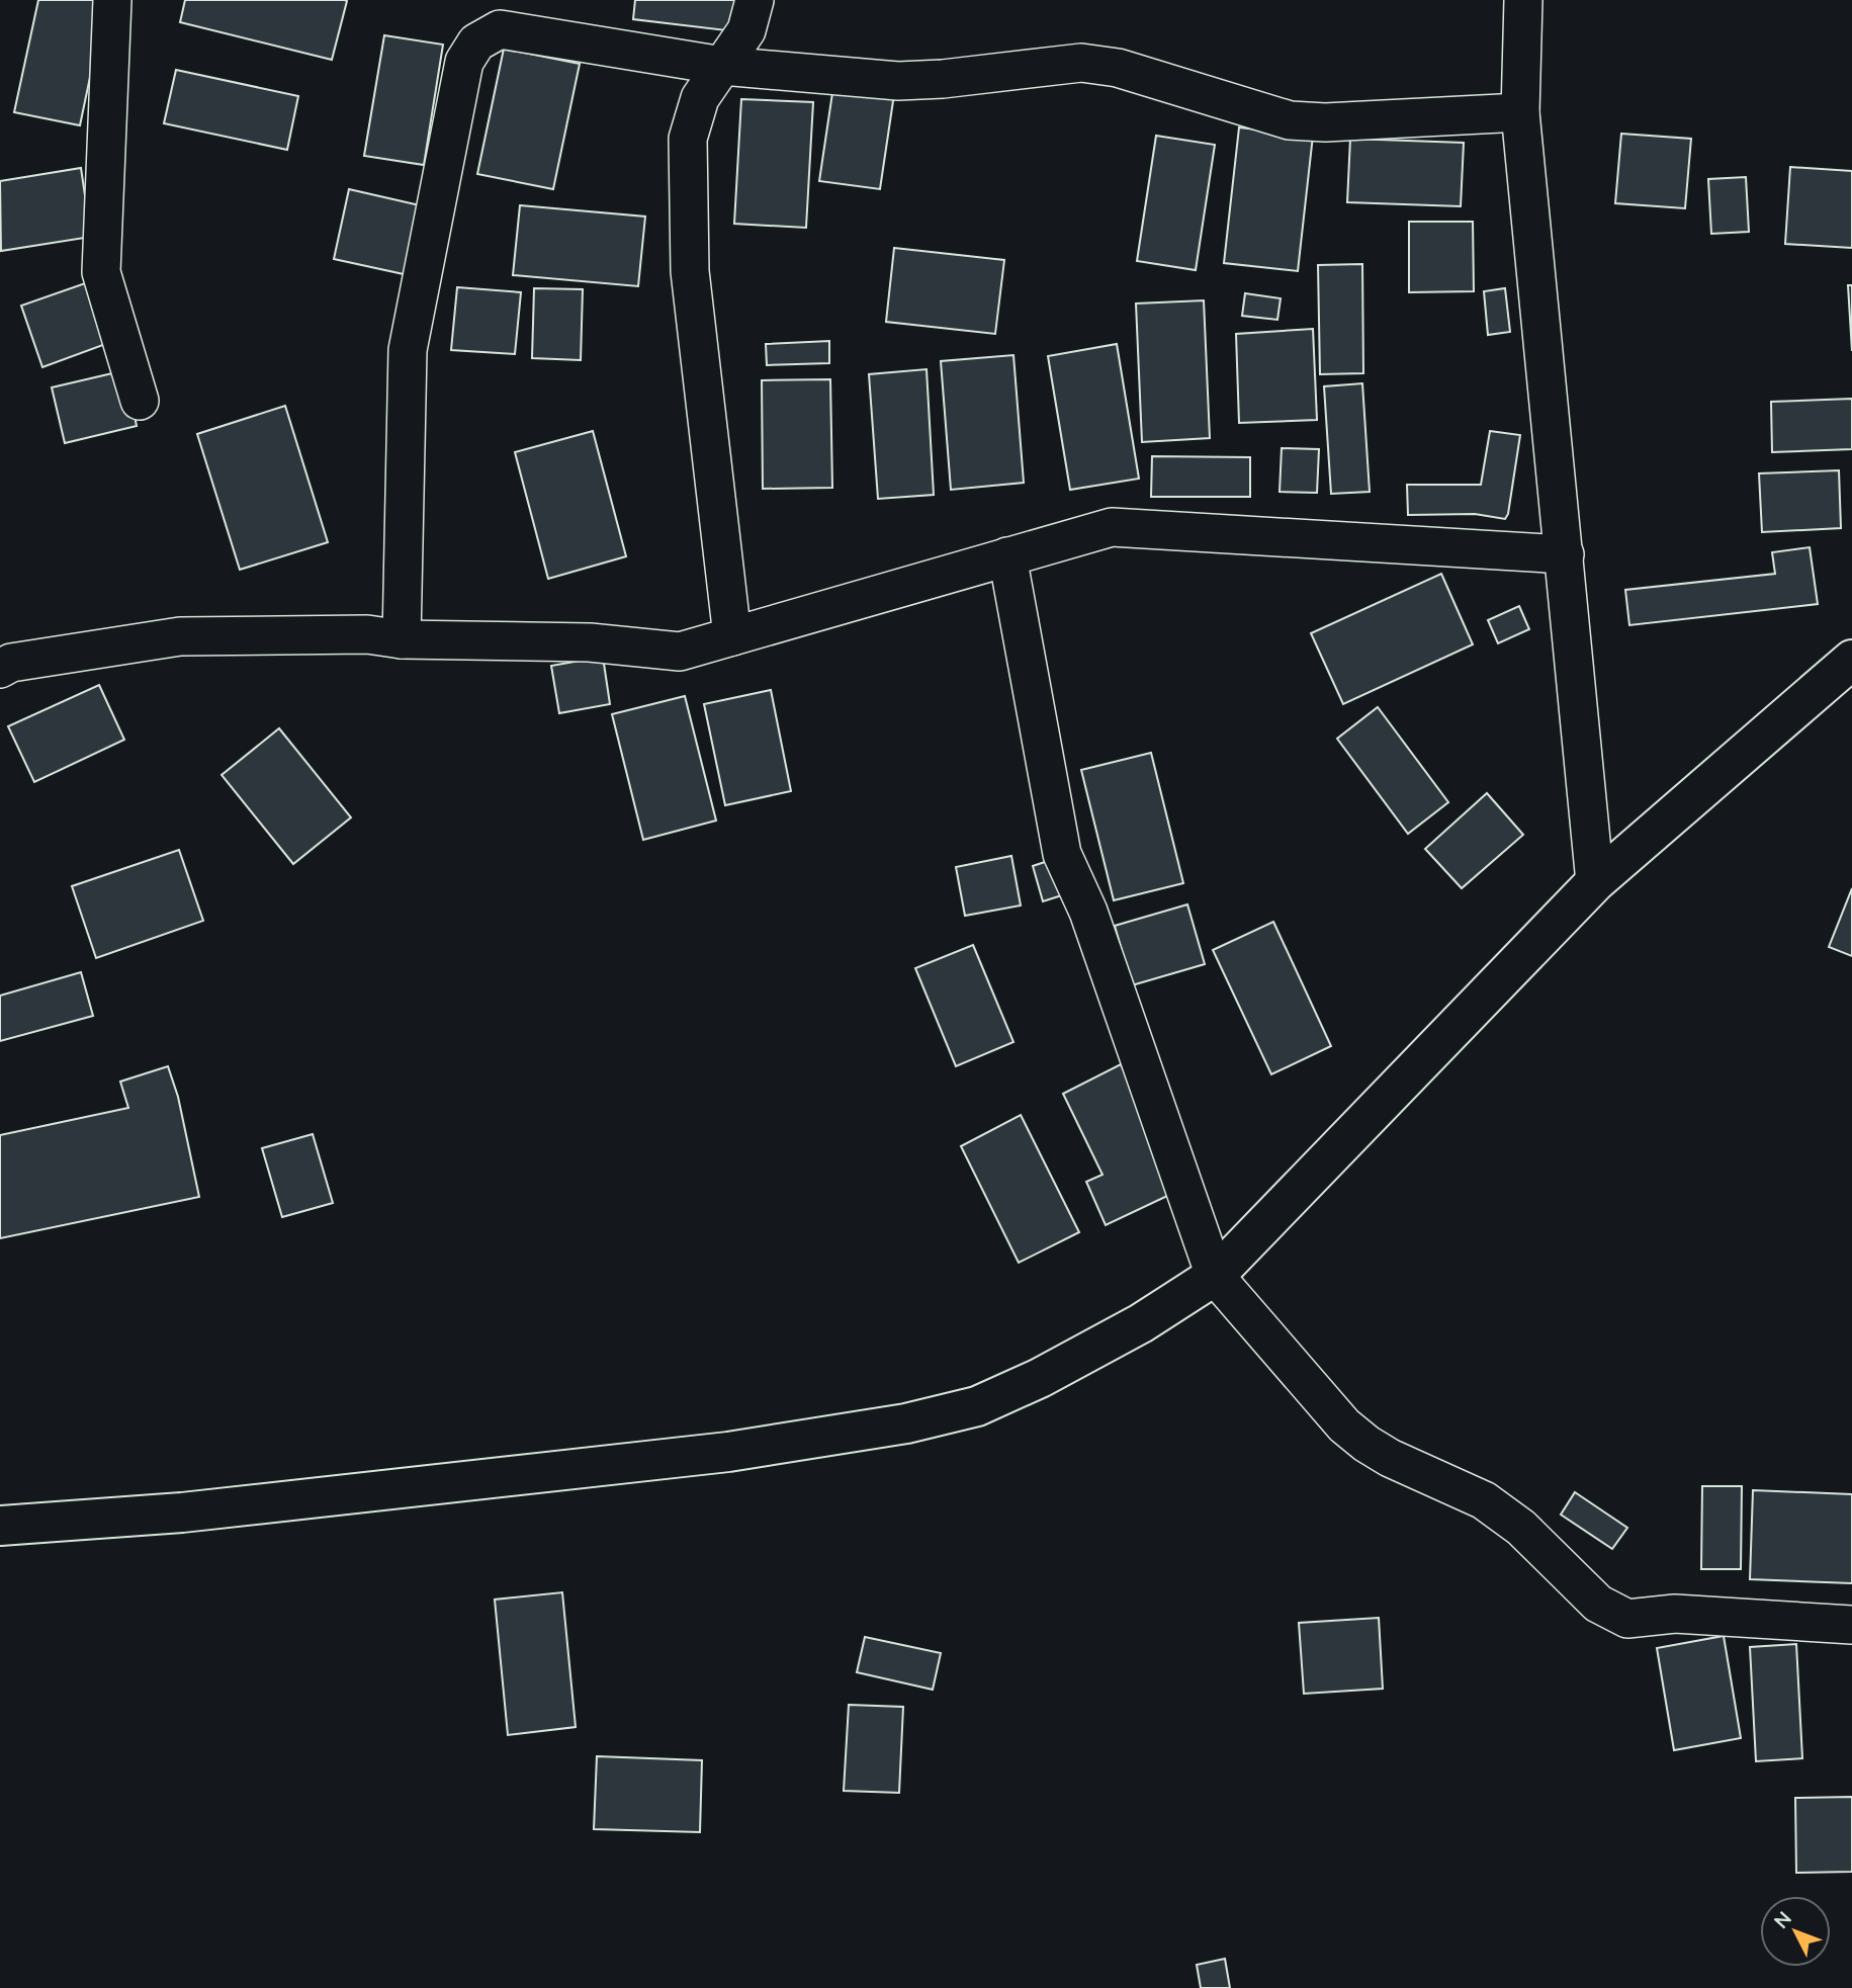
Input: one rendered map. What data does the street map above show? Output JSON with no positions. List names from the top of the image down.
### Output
{
  "north": "top left"
}
